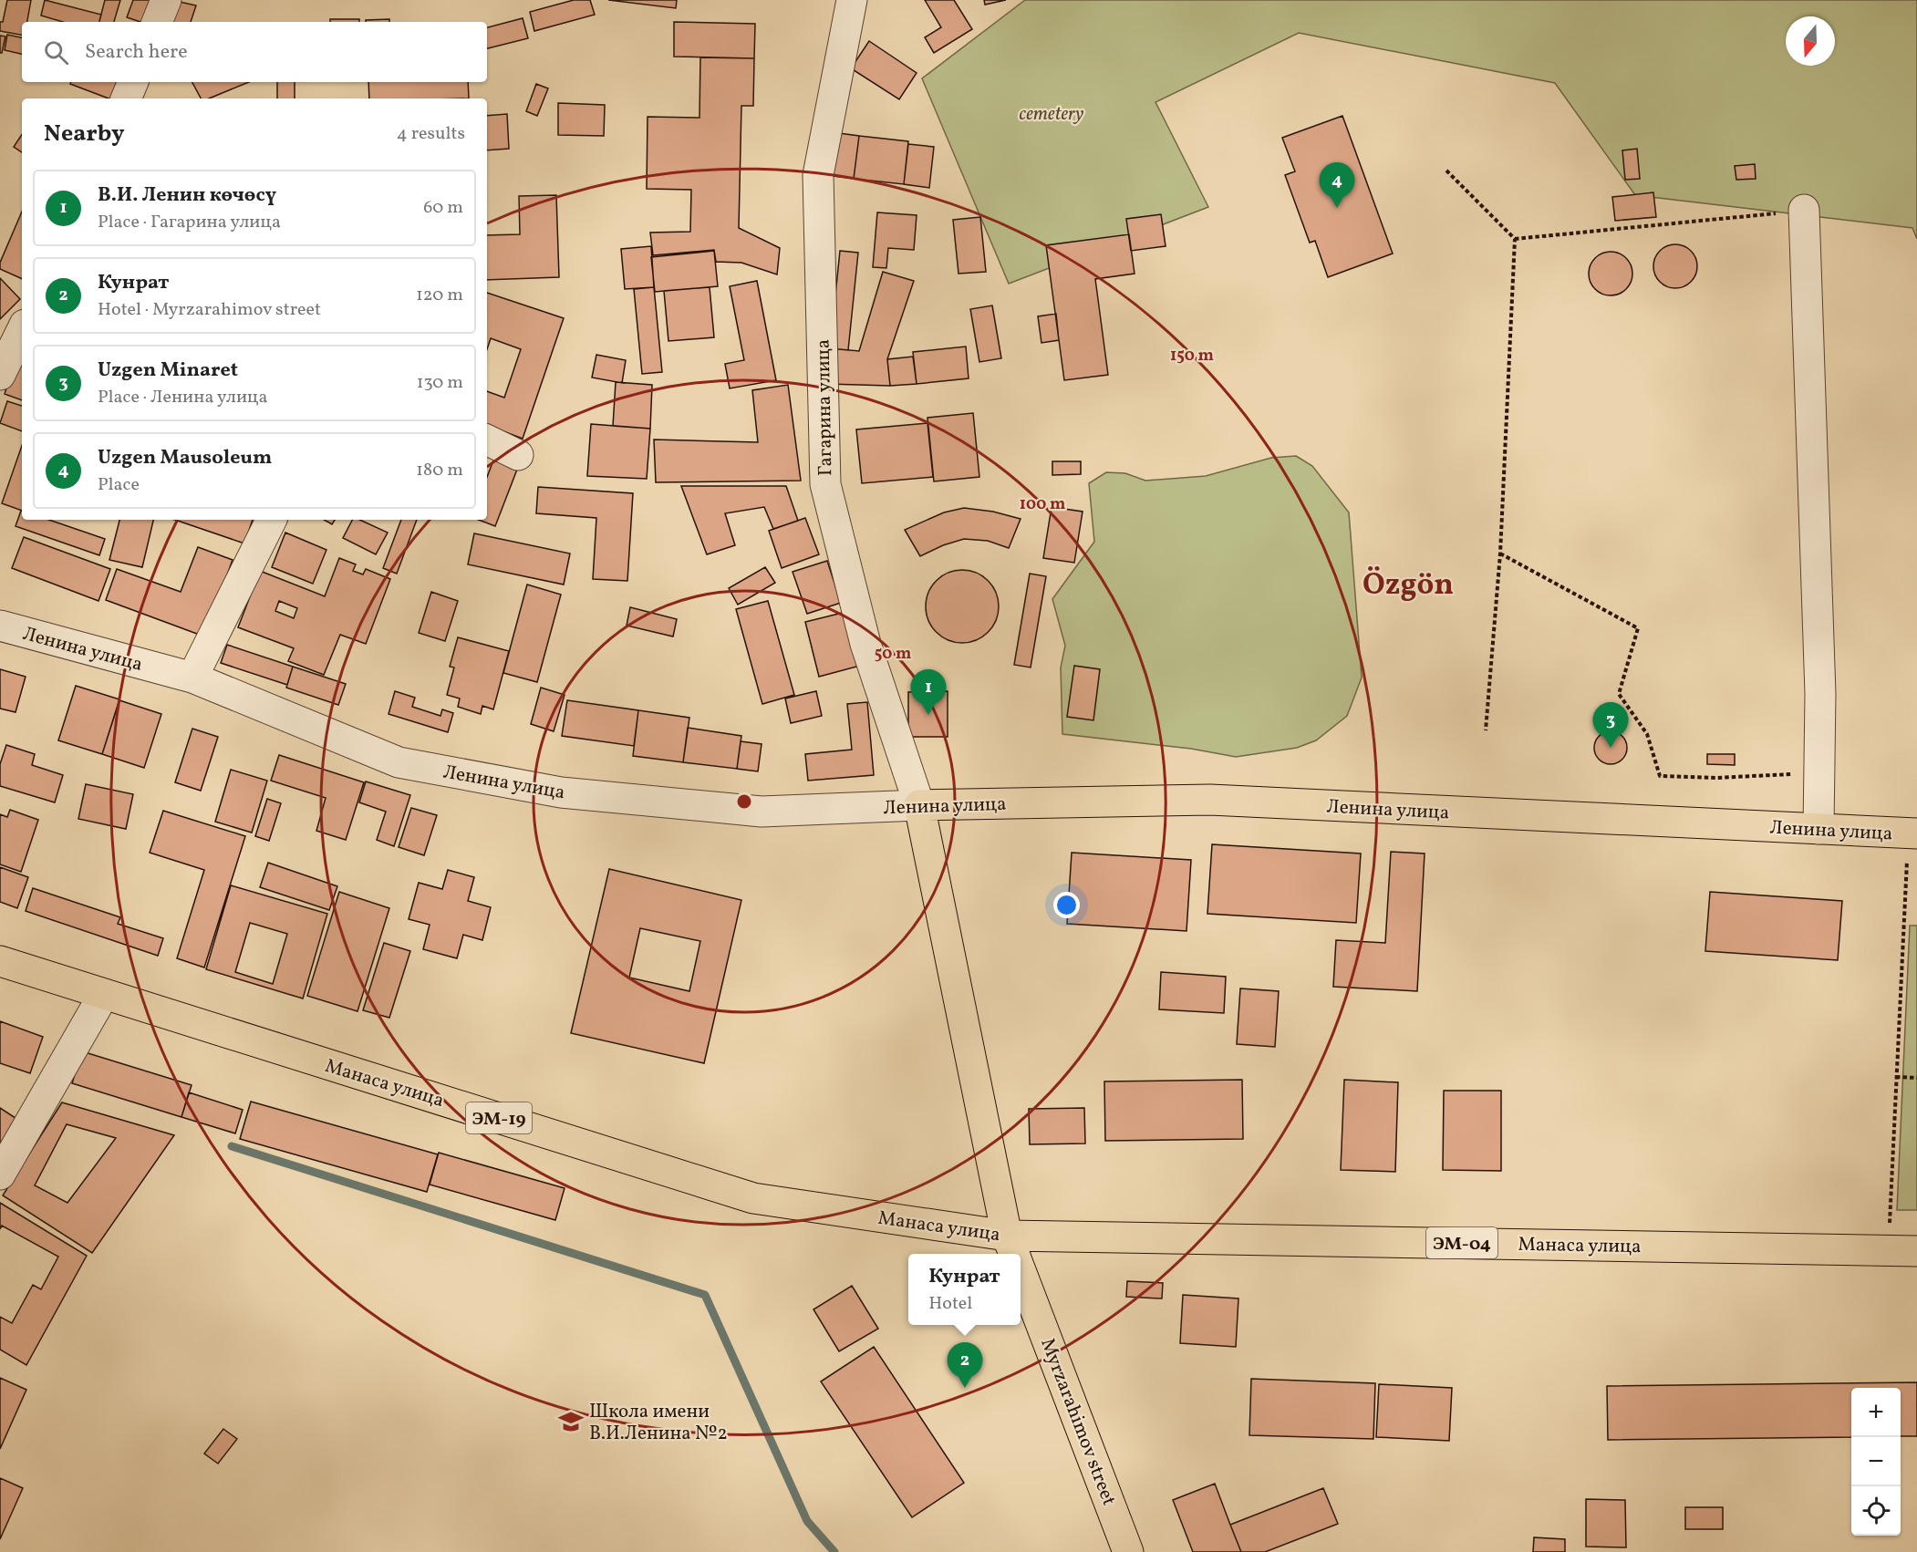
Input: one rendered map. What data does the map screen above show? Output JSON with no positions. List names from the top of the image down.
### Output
{
  "streets": {
    "main road": [
      "Ленина улица",
      "Манаса улица",
      "ЭМ-19",
      "ЭМ-04",
      "Myrzarahimov street"
    ],
    "street": ["Гагарина улица"]
  },
  "crossings": [
    ["Гагарина улица", "Ленина улица"],
    ["Гагарина улица", "Myrzarahimov street"],
    ["Ленина улица", "Myrzarahimov street"],
    ["Манаса улица", "Myrzarahimov street"]
  ],
  "districts": ["Özgön"],
  "parks": ["cemetery"],
  "places": {
    "school or university": ["Школа имени В.И.Ленина №2"]
  },
  "north": "bottom",
  "page": {
    "search": "Search here",
    "heading": ["Nearby", "4 results"],
    "pins": [
      "4",
      "1",
      "3",
      "2"
    ],
    "list": [
      {
        "mark": "1",
        "name": "В.И. Ленин көчөсү",
        "note": "Place · Гагарина улица",
        "value": "60 m"
      },
      {
        "mark": "2",
        "name": "Кунрат",
        "note": "Hotel · Myrzarahimov street",
        "value": "120 m"
      },
      {
        "mark": "3",
        "name": "Uzgen Minaret",
        "note": "Place · Ленина улица",
        "value": "130 m"
      },
      {
        "mark": "4",
        "name": "Uzgen Mausoleum",
        "note": "Place",
        "value": "180 m"
      }
    ],
    "popup": ["Кунрат", "Hotel"],
    "map_buttons": ["+", "−"]
  },
  "rings": ["150 m", "100 m", "50 m"]
}
